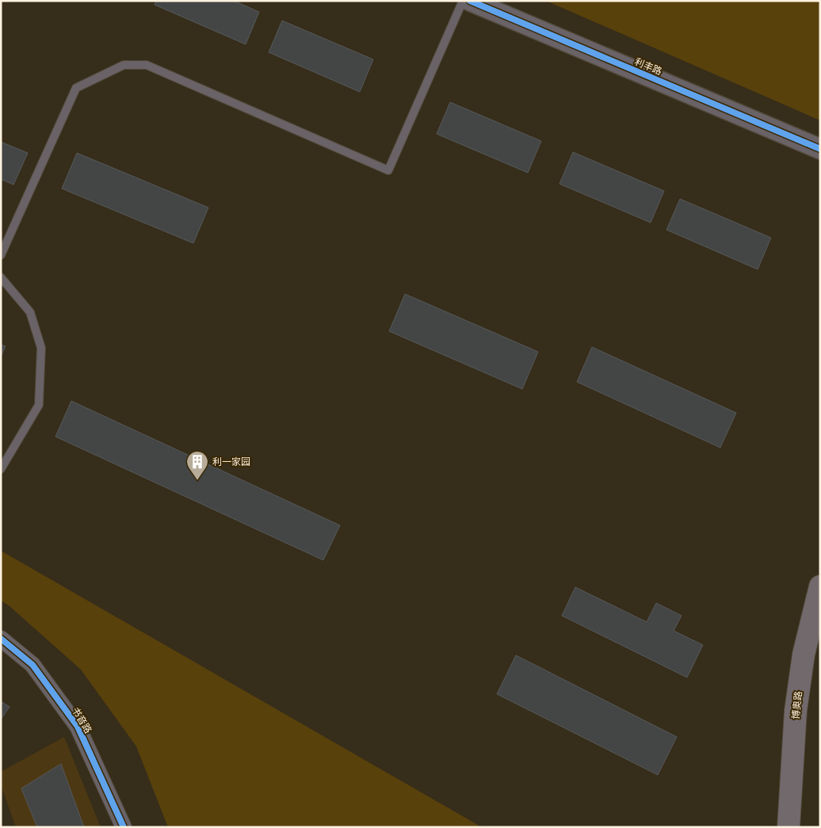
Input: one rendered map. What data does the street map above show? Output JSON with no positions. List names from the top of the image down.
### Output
{
  "streets": {
    "main road": ["博奥路"],
    "street": ["利丰路", "书音路"]
  },
  "places": {
    "building": ["利一家园"]
  }
}
